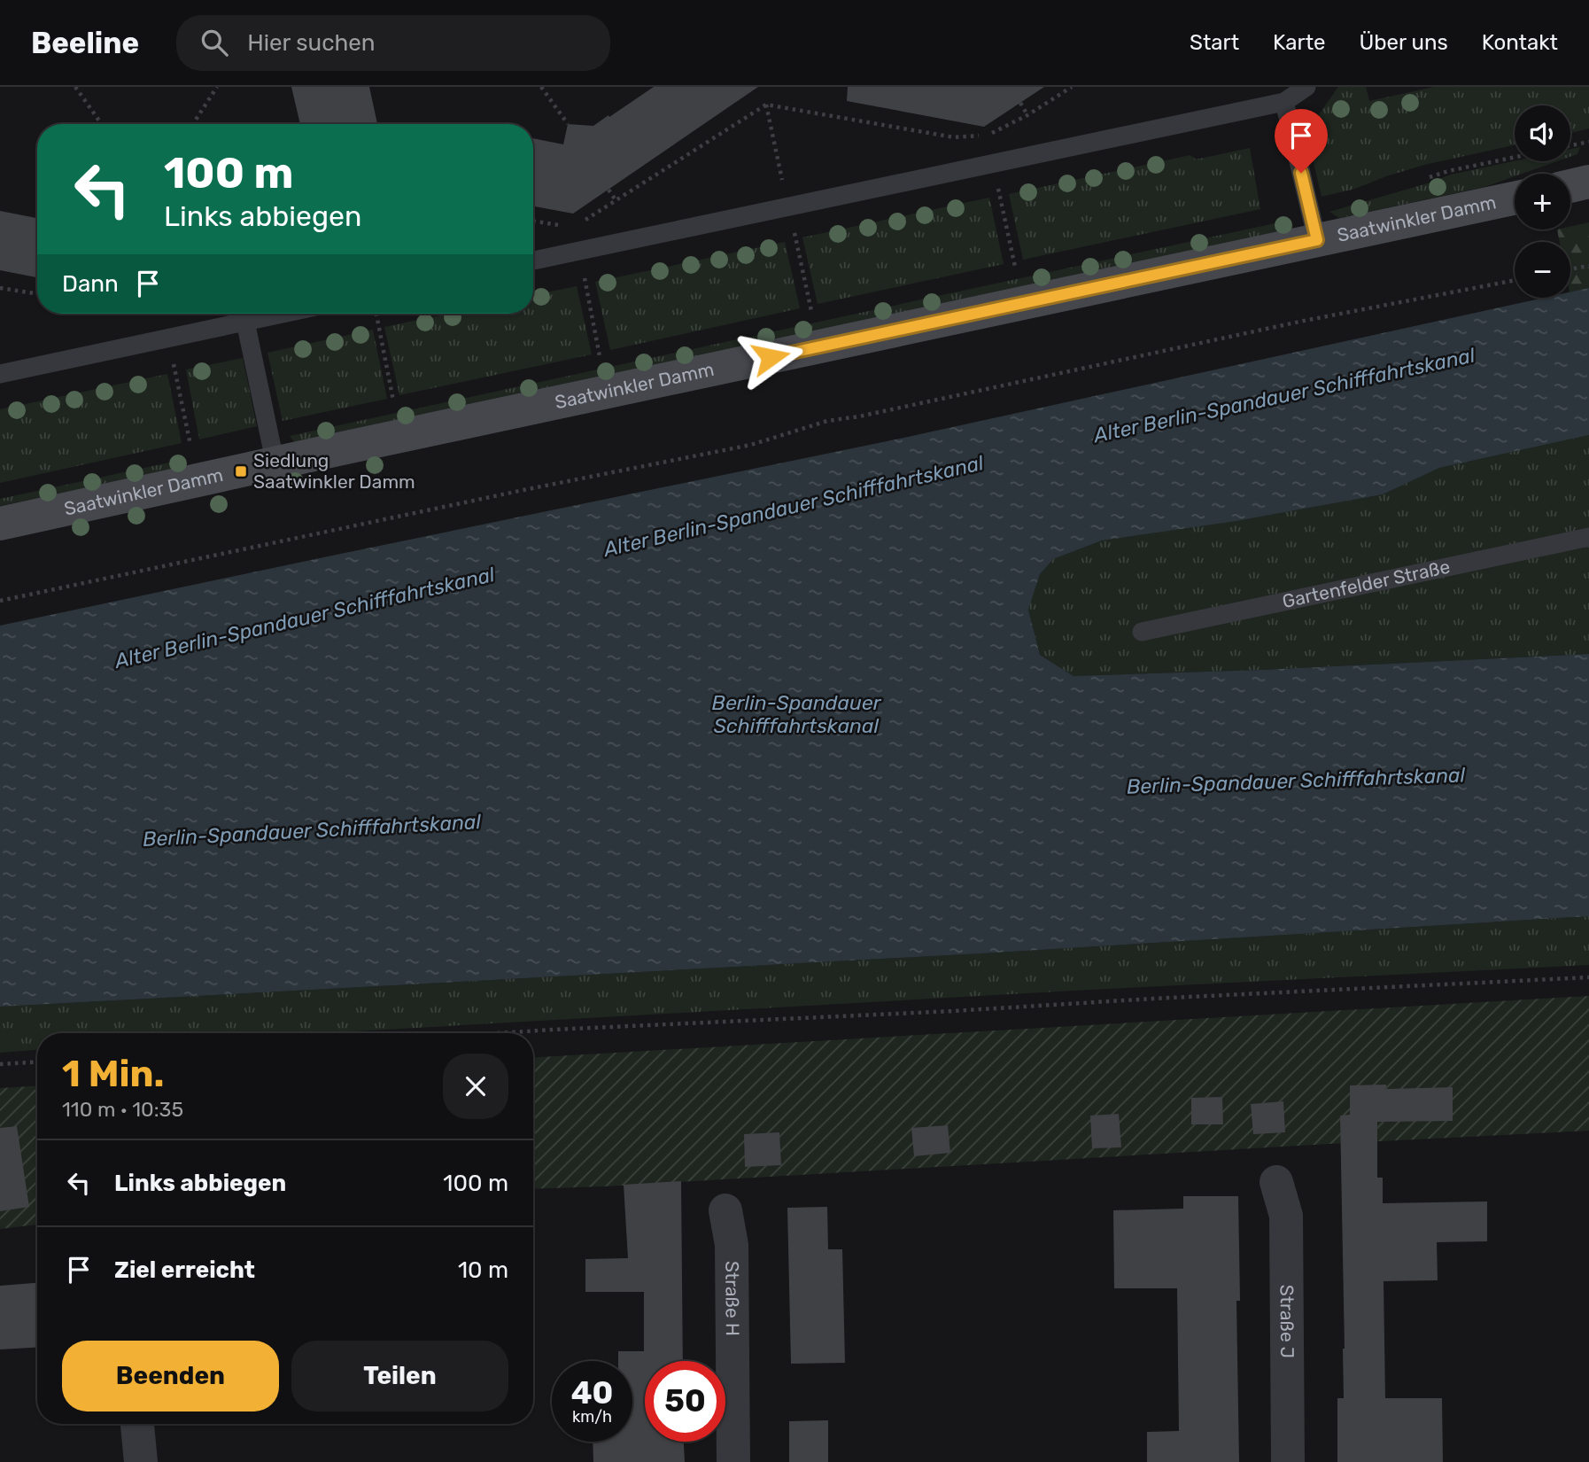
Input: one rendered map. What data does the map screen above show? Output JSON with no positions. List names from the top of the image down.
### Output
{
  "streets": {
    "main road": ["Saatwinkler Damm"],
    "street": ["Straße H", "Straße J"],
    "lane": ["Gartenfelder Straße"]
  },
  "water": ["Alter Berlin-Spandauer Schifffahrtskanal", "Berlin-Spandauer Schifffahrtskanal"],
  "places": {
    "transit": ["Siedlung Saatwinkler Damm"]
  },
  "page": {
    "header": "Beeline",
    "search": "Hier suchen",
    "nav": [
      "Start",
      "Karte",
      "Über uns",
      "Kontakt"
    ],
    "map_buttons": ["+", "−"],
    "turn": ["100 m", "Links abbiegen"],
    "then": "Dann",
    "heading": ["1 Min.", "110 m · 10:35"],
    "list": [
      {
        "name": "Links abbiegen",
        "value": "100 m"
      },
      {
        "name": "Ziel erreicht",
        "value": "10 m"
      }
    ],
    "buttons": ["Beenden", "Teilen"],
    "speed": "40 km/h",
    "limit": "50"
  }
}
